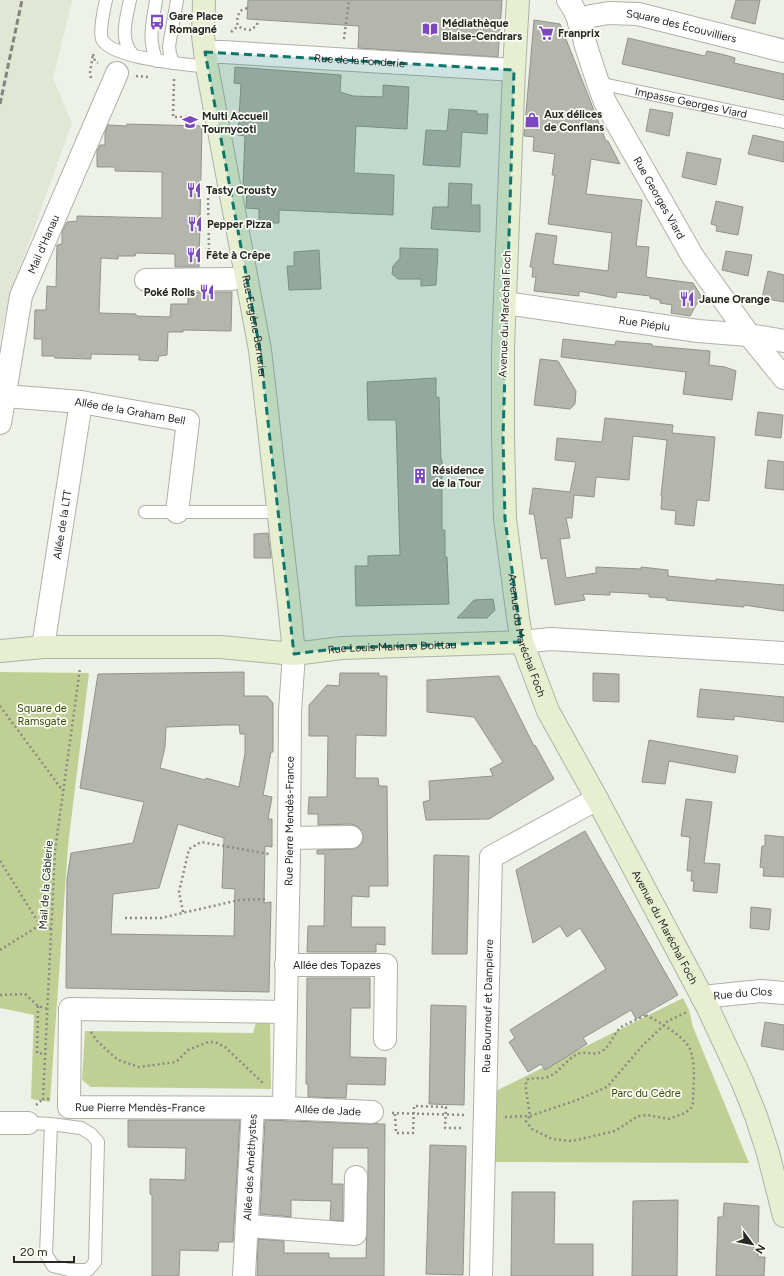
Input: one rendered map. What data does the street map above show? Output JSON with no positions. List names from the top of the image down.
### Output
{
  "streets": {
    "main road": ["Avenue du Maréchal Foch", "Rue Eugène Berrurier", "Rue Louis Mariano Doittau"],
    "street": [
      "Square des Écouvilliers",
      "Rue de la Fonderie",
      "Rue Georges Viard",
      "Mail d'Hanau",
      "Rue Piéplu",
      "Allée de la Graham Bell",
      "Allée de la LTT",
      "Rue Pierre Mendès-France",
      "Allée des Topazes",
      "Rue du Clos",
      "Rue Bourneuf et Dampierre",
      "Allée de Jade",
      "Allée des Améthystes"
    ],
    "lane": ["Impasse Georges Viard"],
    "path": ["Mail de la Câblerie"]
  },
  "crossings": [
    ["Square des Écouvilliers", "Rue Georges Viard"],
    ["Rue de la Fonderie", "Avenue du Maréchal Foch"],
    ["Rue de la Fonderie", "Rue Eugène Berrurier"],
    ["Impasse Georges Viard", "Rue Georges Viard"],
    ["Rue Georges Viard", "Rue Piéplu"],
    ["Mail d'Hanau", "Allée de la Graham Bell"],
    ["Avenue du Maréchal Foch", "Rue Piéplu"],
    ["Avenue du Maréchal Foch", "Rue Louis Mariano Doittau"],
    ["Avenue du Maréchal Foch", "Rue du Clos"],
    ["Avenue du Maréchal Foch", "Rue Bourneuf et Dampierre"],
    ["Rue Eugène Berrurier", "Rue Louis Mariano Doittau"],
    ["Rue Eugène Berrurier", "Rue Pierre Mendès-France"],
    ["Allée de la Graham Bell", "Allée de la LTT"],
    ["Allée de la LTT", "Rue Louis Mariano Doittau"],
    ["Rue Louis Mariano Doittau", "Rue Pierre Mendès-France"],
    ["Rue Louis Mariano Doittau", "Mail de la Câblerie"],
    ["Rue Pierre Mendès-France", "Mail de la Câblerie"],
    ["Rue Pierre Mendès-France", "Allée des Topazes"],
    ["Rue Pierre Mendès-France", "Allée de Jade"],
    ["Rue Pierre Mendès-France", "Allée des Améthystes"],
    ["Allée de Jade", "Allée des Améthystes"]
  ],
  "parks": ["Square de Ramsgate", "Parc du Cèdre"],
  "places": {
    "bus stop": ["Gare Place Romagné"],
    "library": ["Médiathèque Blaise-Cendrars"],
    "supermarket": ["Franprix"],
    "shop": ["Aux délices de Conflans"],
    "school or university": ["Multi Accueil Tournycoti"],
    "restaurant": [
      "Tasty Crousty",
      "Pepper Pizza",
      "Fête à Crêpe",
      "Poké Rolls",
      "Jaune Orange"
    ],
    "building": ["Résidence de la Tour"]
  },
  "scale_bar": "20 m",
  "north": "bottom right"
}
